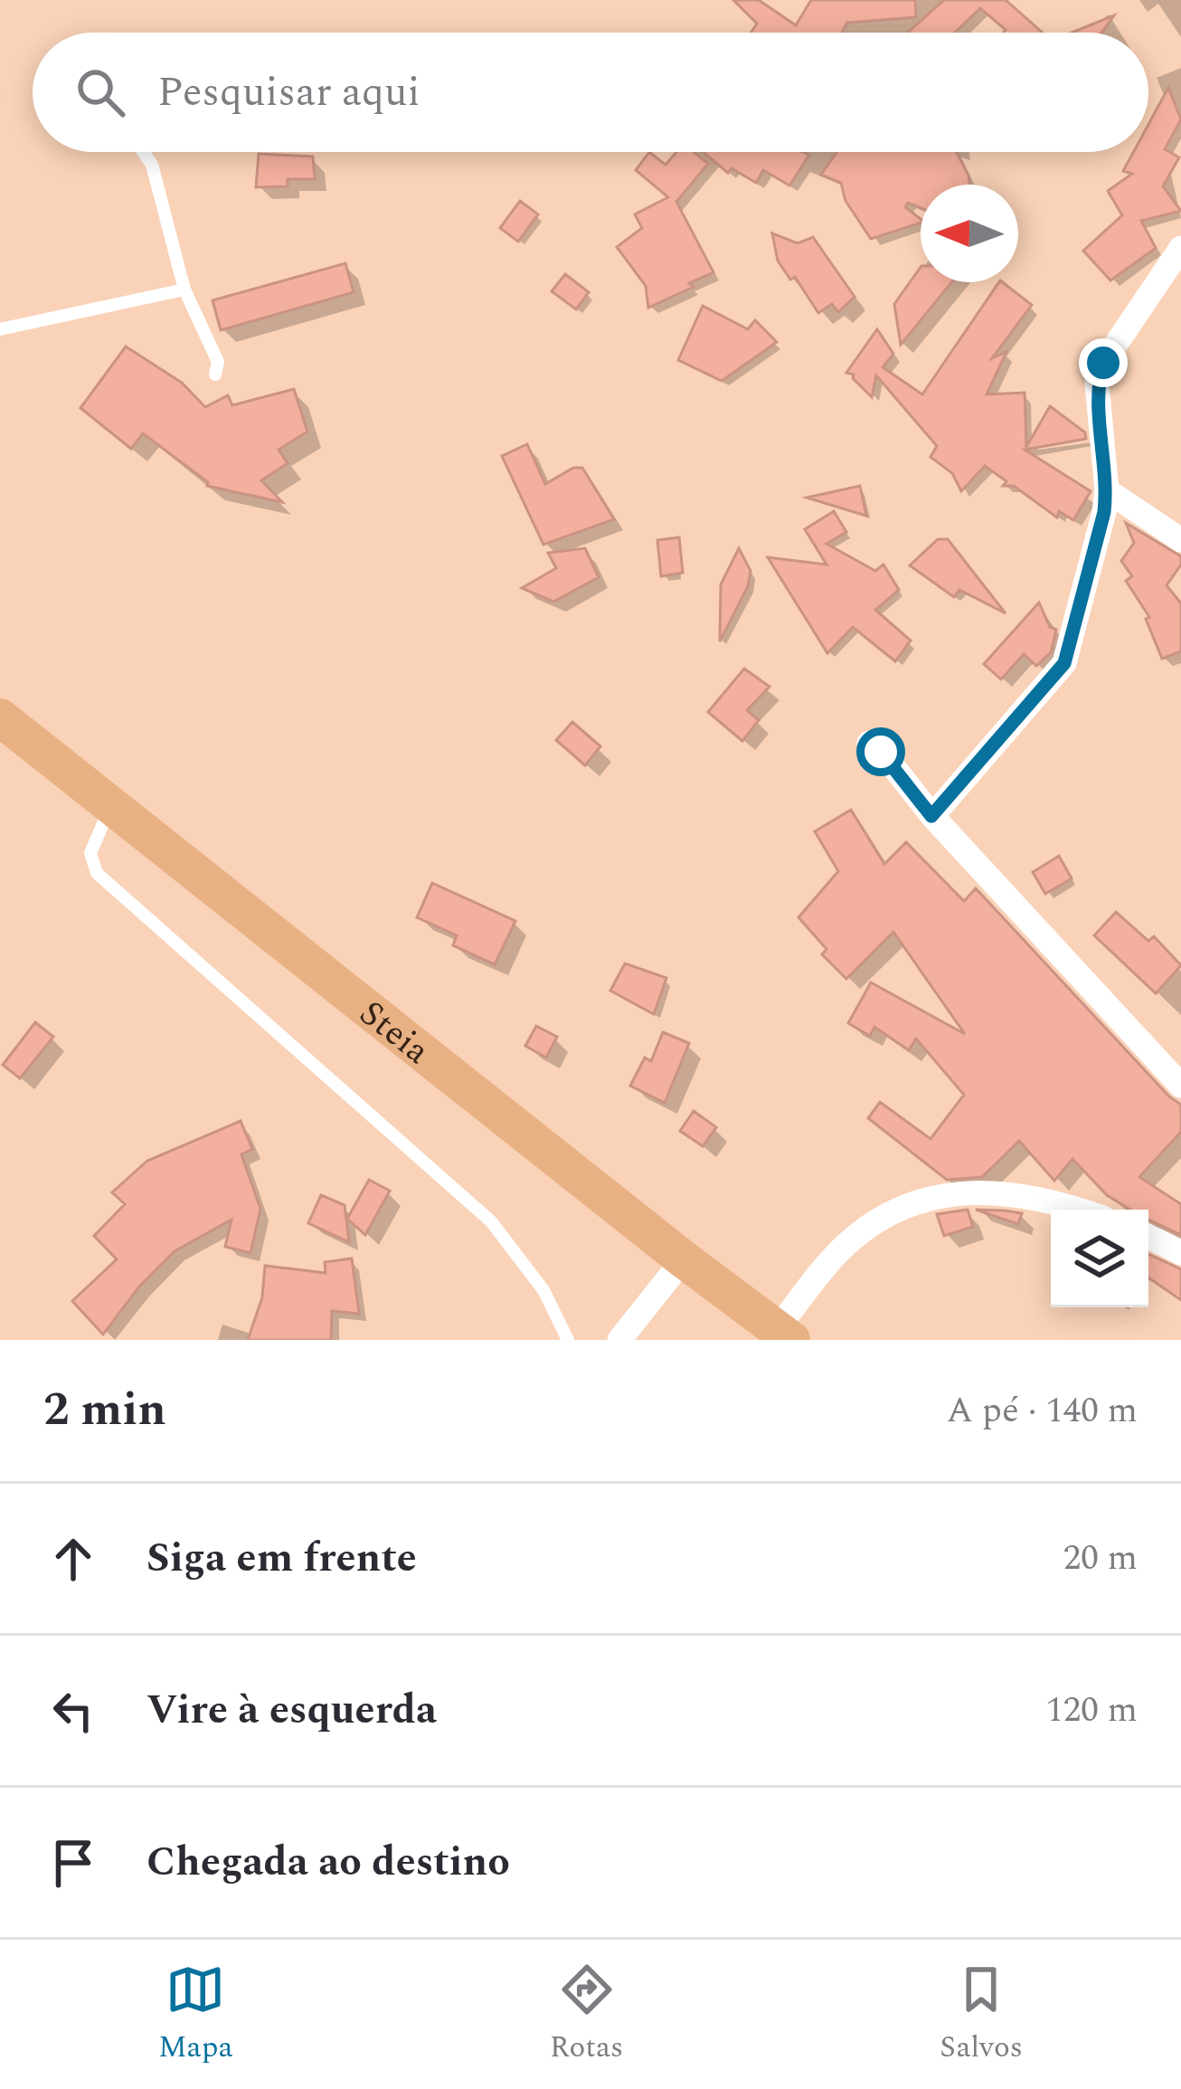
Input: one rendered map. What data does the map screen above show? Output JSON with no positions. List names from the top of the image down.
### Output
{
  "streets": {
    "main road": ["Steia"]
  },
  "north": "left",
  "page": {
    "search": "Pesquisar aqui",
    "heading": ["2 min", "A pé · 140 m"],
    "list": [
      ["Siga em frente", "20 m"],
      ["Vire à esquerda", "120 m"],
      "Chegada ao destino"
    ],
    "nav": ["Mapa", "Rotas", "Salvos"]
  }
}
